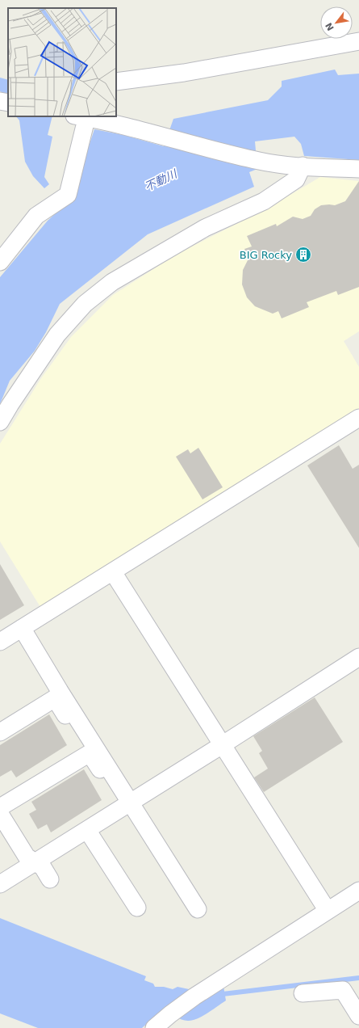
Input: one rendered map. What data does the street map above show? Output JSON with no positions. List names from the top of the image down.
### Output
{
  "water": ["不動川"],
  "places": {
    "building": ["BIG Rocky"]
  },
  "north": "bottom left"
}
